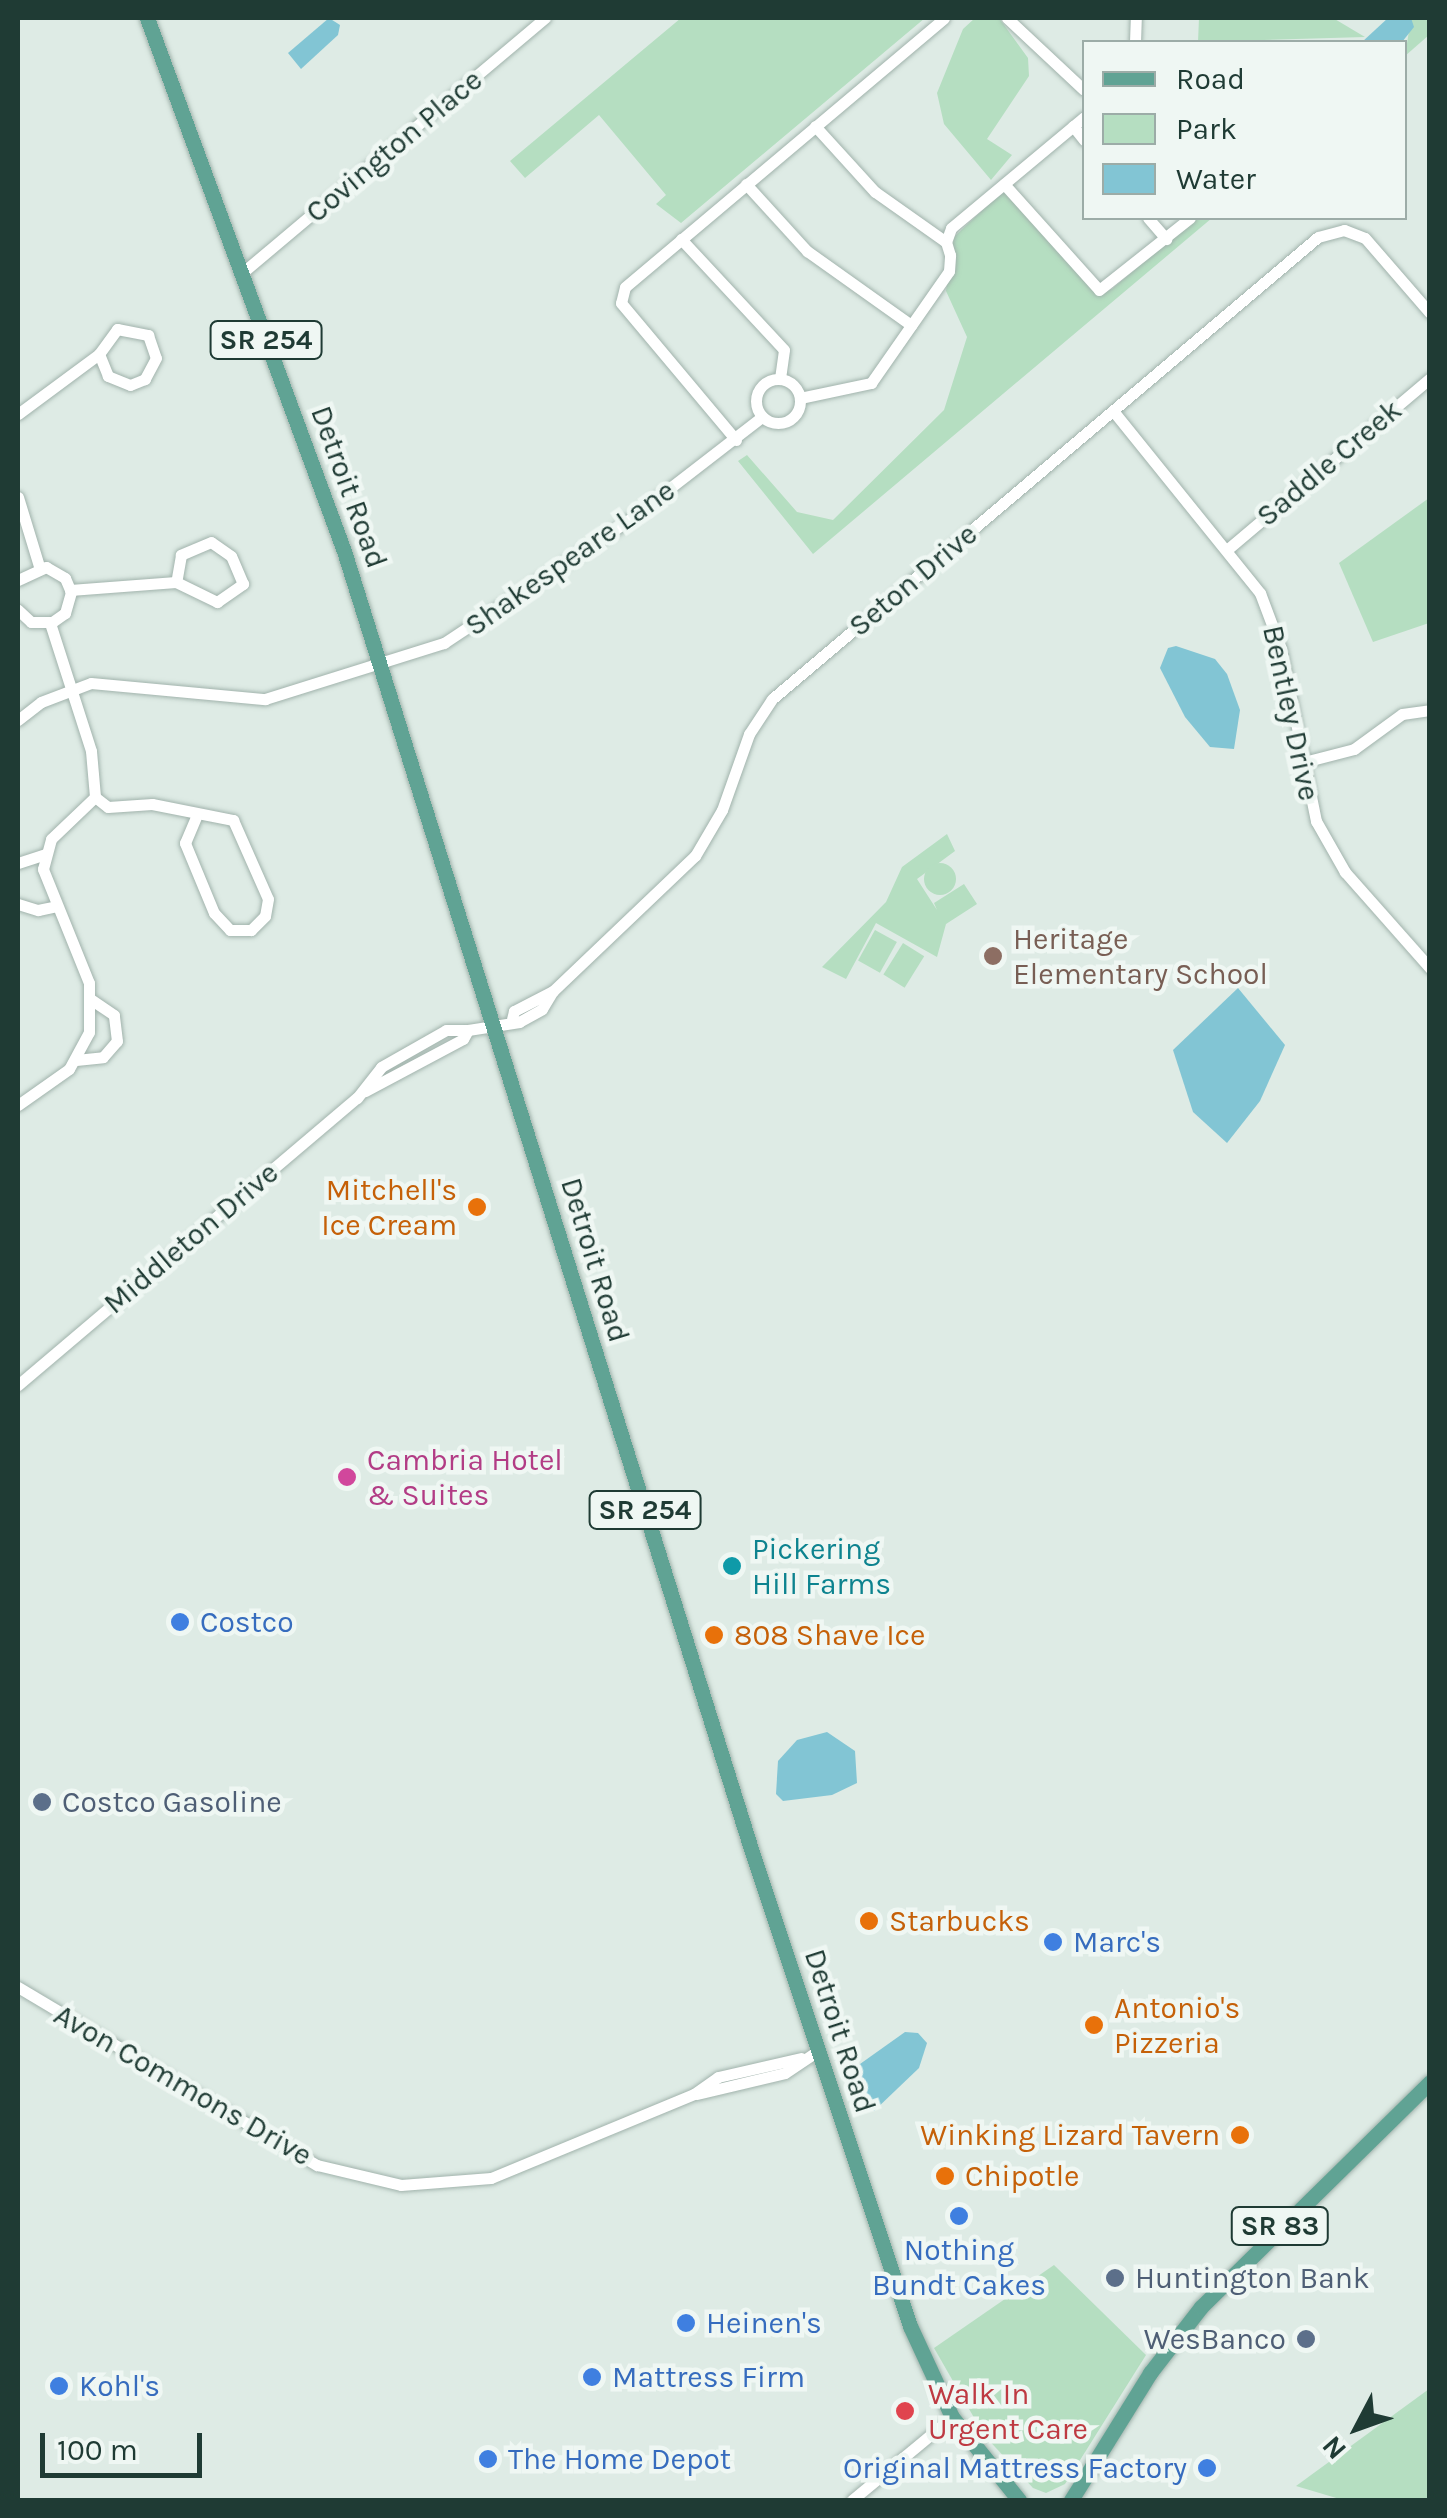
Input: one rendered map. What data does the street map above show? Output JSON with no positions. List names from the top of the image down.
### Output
{
  "streets": {
    "main road": ["SR 254", "Detroit Road", "SR 83"],
    "street": [
      "Covington Place",
      "Saddle Creek",
      "Shakespeare Lane",
      "Seton Drive",
      "Bentley Drive",
      "Middleton Drive",
      "Avon Commons Drive"
    ]
  },
  "crossings": [
    ["Covington Place", "Detroit Road"],
    ["Saddle Creek", "Bentley Drive"],
    ["Detroit Road", "Shakespeare Lane"],
    ["Detroit Road", "Seton Drive"],
    ["Detroit Road", "Middleton Drive"],
    ["Detroit Road", "Avon Commons Drive"],
    ["Seton Drive", "Bentley Drive"],
    ["Seton Drive", "Middleton Drive"]
  ],
  "places": [
    "Heritage Elementary School",
    "Mitchell's Ice Cream",
    "Cambria Hotel & Suites",
    "Pickering Hill Farms",
    "Costco",
    "808 Shave Ice",
    "Costco Gasoline",
    "Starbucks",
    "Marc's",
    "Antonio's Pizzeria",
    "Winking Lizard Tavern",
    "Chipotle",
    "Nothing Bundt Cakes",
    "Huntington Bank",
    "Heinen's",
    "WesBanco",
    "Mattress Firm",
    "Kohl's",
    "Walk In Urgent Care",
    "The Home Depot",
    "Original Mattress Factory"
  ],
  "legend": ["Road", "Park", "Water"],
  "scale_bar": "100 m",
  "north": "bottom left"
}
